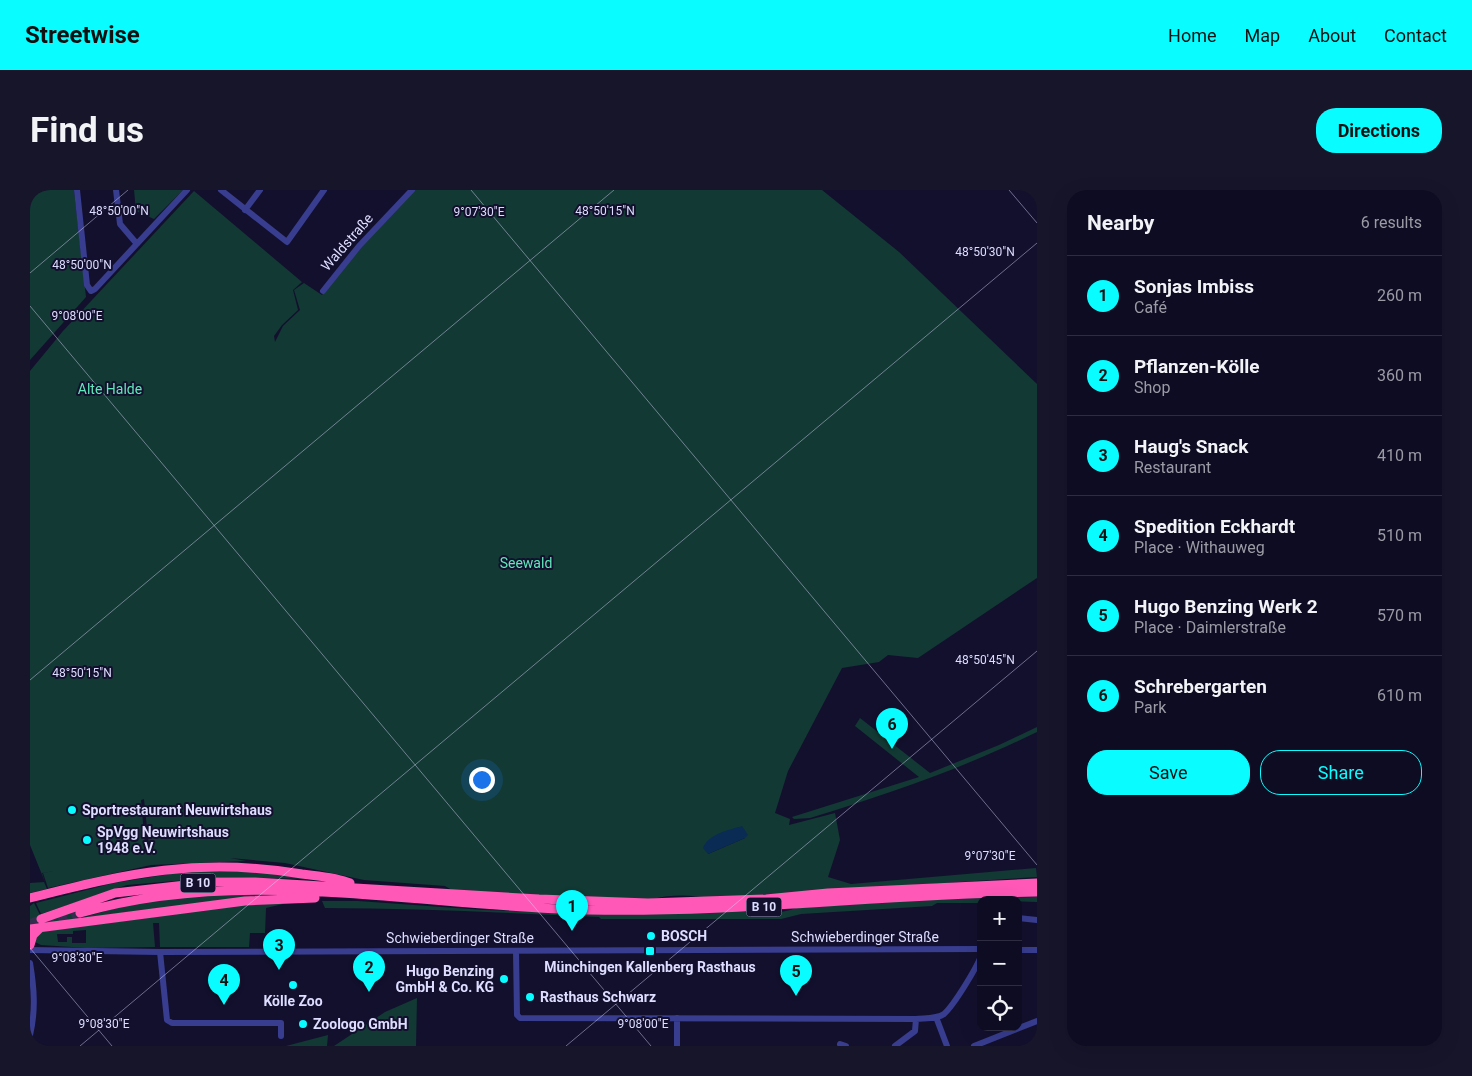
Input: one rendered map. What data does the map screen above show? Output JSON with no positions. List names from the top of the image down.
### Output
{
  "streets": {
    "highway": ["B 10"],
    "street": ["Waldstraße", "Schwieberdinger Straße"]
  },
  "parks": ["Alte Halde", "Seewald"],
  "places": {
    "other": [
      "Sportrestaurant Neuwirtshaus",
      "SpVgg Neuwirtshaus 1948 e.V.",
      "BOSCH",
      "Hugo Benzing GmbH & Co. KG",
      "Kölle Zoo",
      "Rasthaus Schwarz",
      "Zoologo GmbH"
    ],
    "transit": ["Münchingen Kallenberg Rasthaus"]
  },
  "page": {
    "header": "Streetwise",
    "nav": [
      "Home",
      "Map",
      "About",
      "Contact"
    ],
    "buttons": [
      "Directions",
      ["Save", "Share"]
    ],
    "title": "Find us",
    "heading": ["Nearby", "6 results"],
    "list": [
      {
        "mark": "1",
        "name": "Sonjas Imbiss",
        "note": "Café",
        "value": "260 m"
      },
      {
        "mark": "2",
        "name": "Pflanzen-Kölle",
        "note": "Shop",
        "value": "360 m"
      },
      {
        "mark": "3",
        "name": "Haug's Snack",
        "note": "Restaurant",
        "value": "410 m"
      },
      {
        "mark": "4",
        "name": "Spedition Eckhardt",
        "note": "Place · Withauweg",
        "value": "510 m"
      },
      {
        "mark": "5",
        "name": "Hugo Benzing Werk 2",
        "note": "Place · Daimlerstraße",
        "value": "570 m"
      },
      {
        "mark": "6",
        "name": "Schrebergarten",
        "note": "Park",
        "value": "610 m"
      }
    ],
    "pins": [
      "6",
      "1",
      "3",
      "2",
      "5",
      "4"
    ],
    "map_buttons": ["+", "−"]
  },
  "coordinates": [
    "48°50'00\"N",
    "48°50'15\"N",
    "9°07'30\"E",
    "48°50'30\"N",
    "9°08'00\"E",
    "48°50'45\"N",
    "9°08'30\"E"
  ]
}
